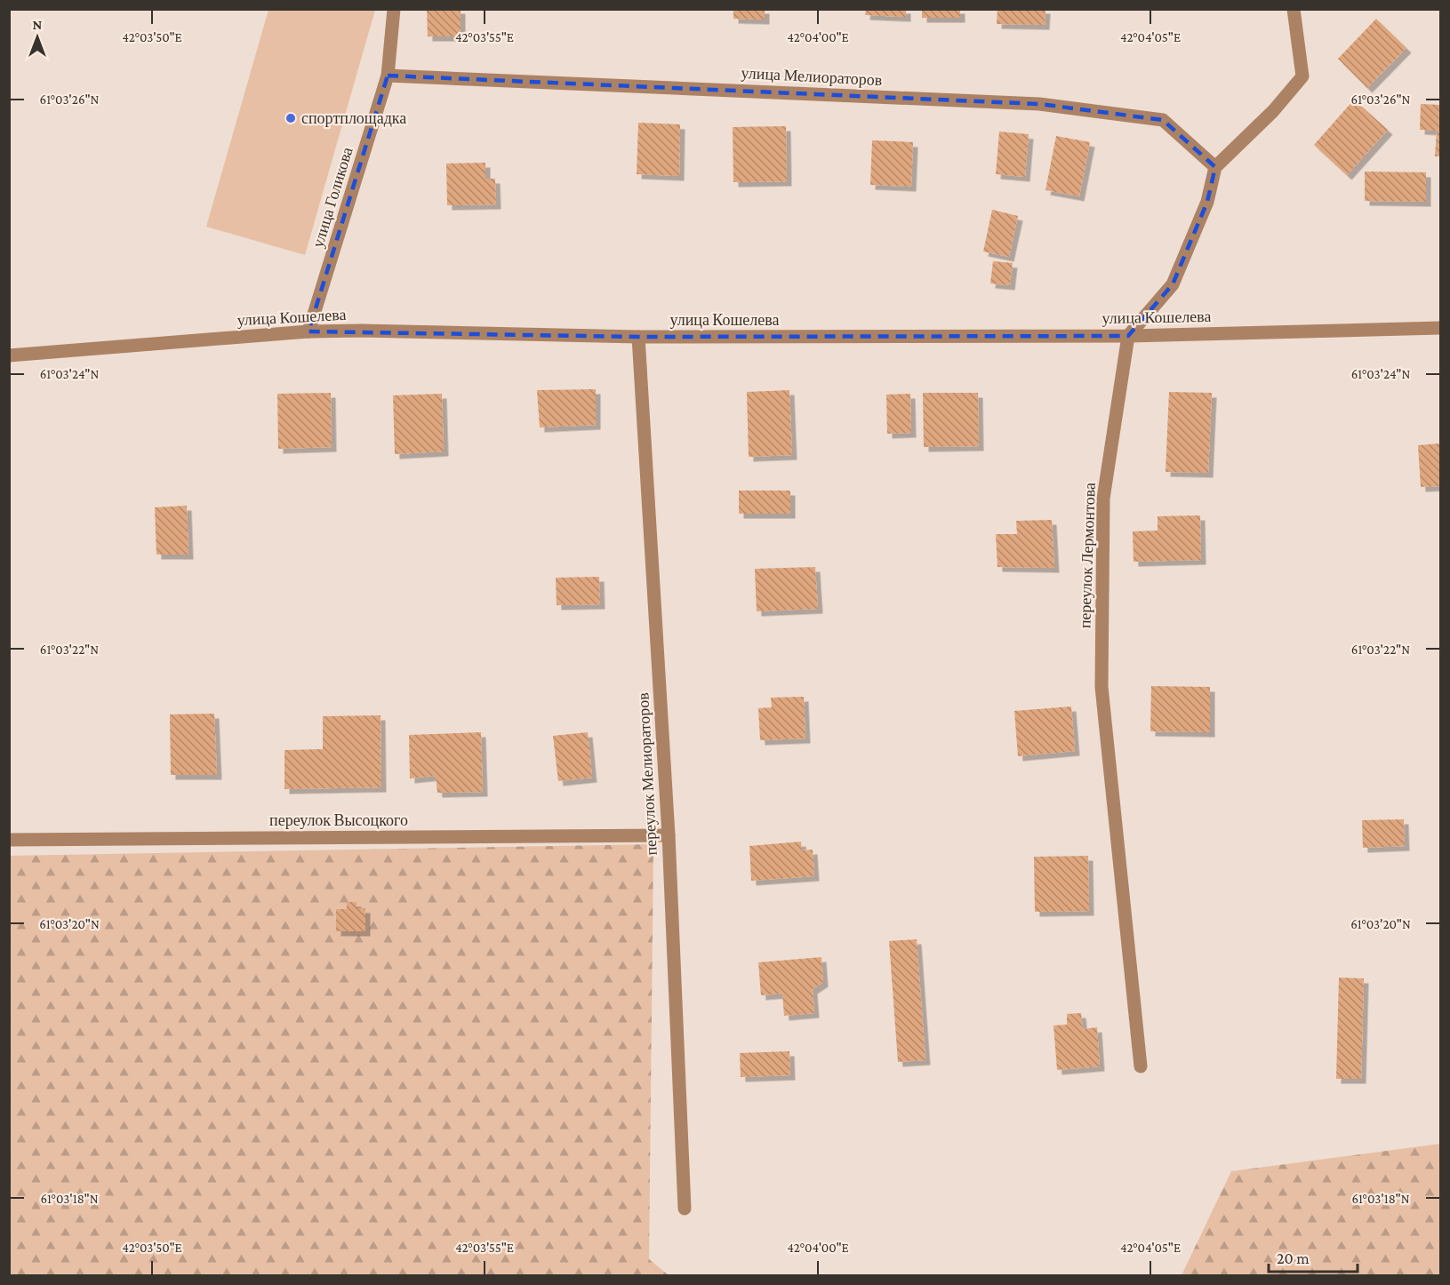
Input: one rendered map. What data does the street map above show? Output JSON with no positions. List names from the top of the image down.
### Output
{
  "streets": {
    "street": [
      "улица Мелиораторов",
      "улица Голикова",
      "улица Кошелева",
      "переулок Лермонтова",
      "переулок Мелиораторов",
      "переулок Высоцкого"
    ]
  },
  "crossings": [
    ["улица Мелиораторов", "улица Голикова"],
    ["улица Голикова", "улица Кошелева"],
    ["улица Кошелева", "переулок Лермонтова"],
    ["улица Кошелева", "переулок Мелиораторов"],
    ["переулок Мелиораторов", "переулок Высоцкого"]
  ],
  "places": ["спортплощадка"],
  "scale_bar": "20 m",
  "north": "top",
  "coordinates": [
    "42°03'50\"E",
    "42°03'55\"E",
    "42°04'00\"E",
    "42°04'05\"E",
    "61°03'26\"N",
    "61°03'24\"N",
    "61°03'22\"N",
    "61°03'20\"N",
    "61°03'18\"N"
  ]
}
